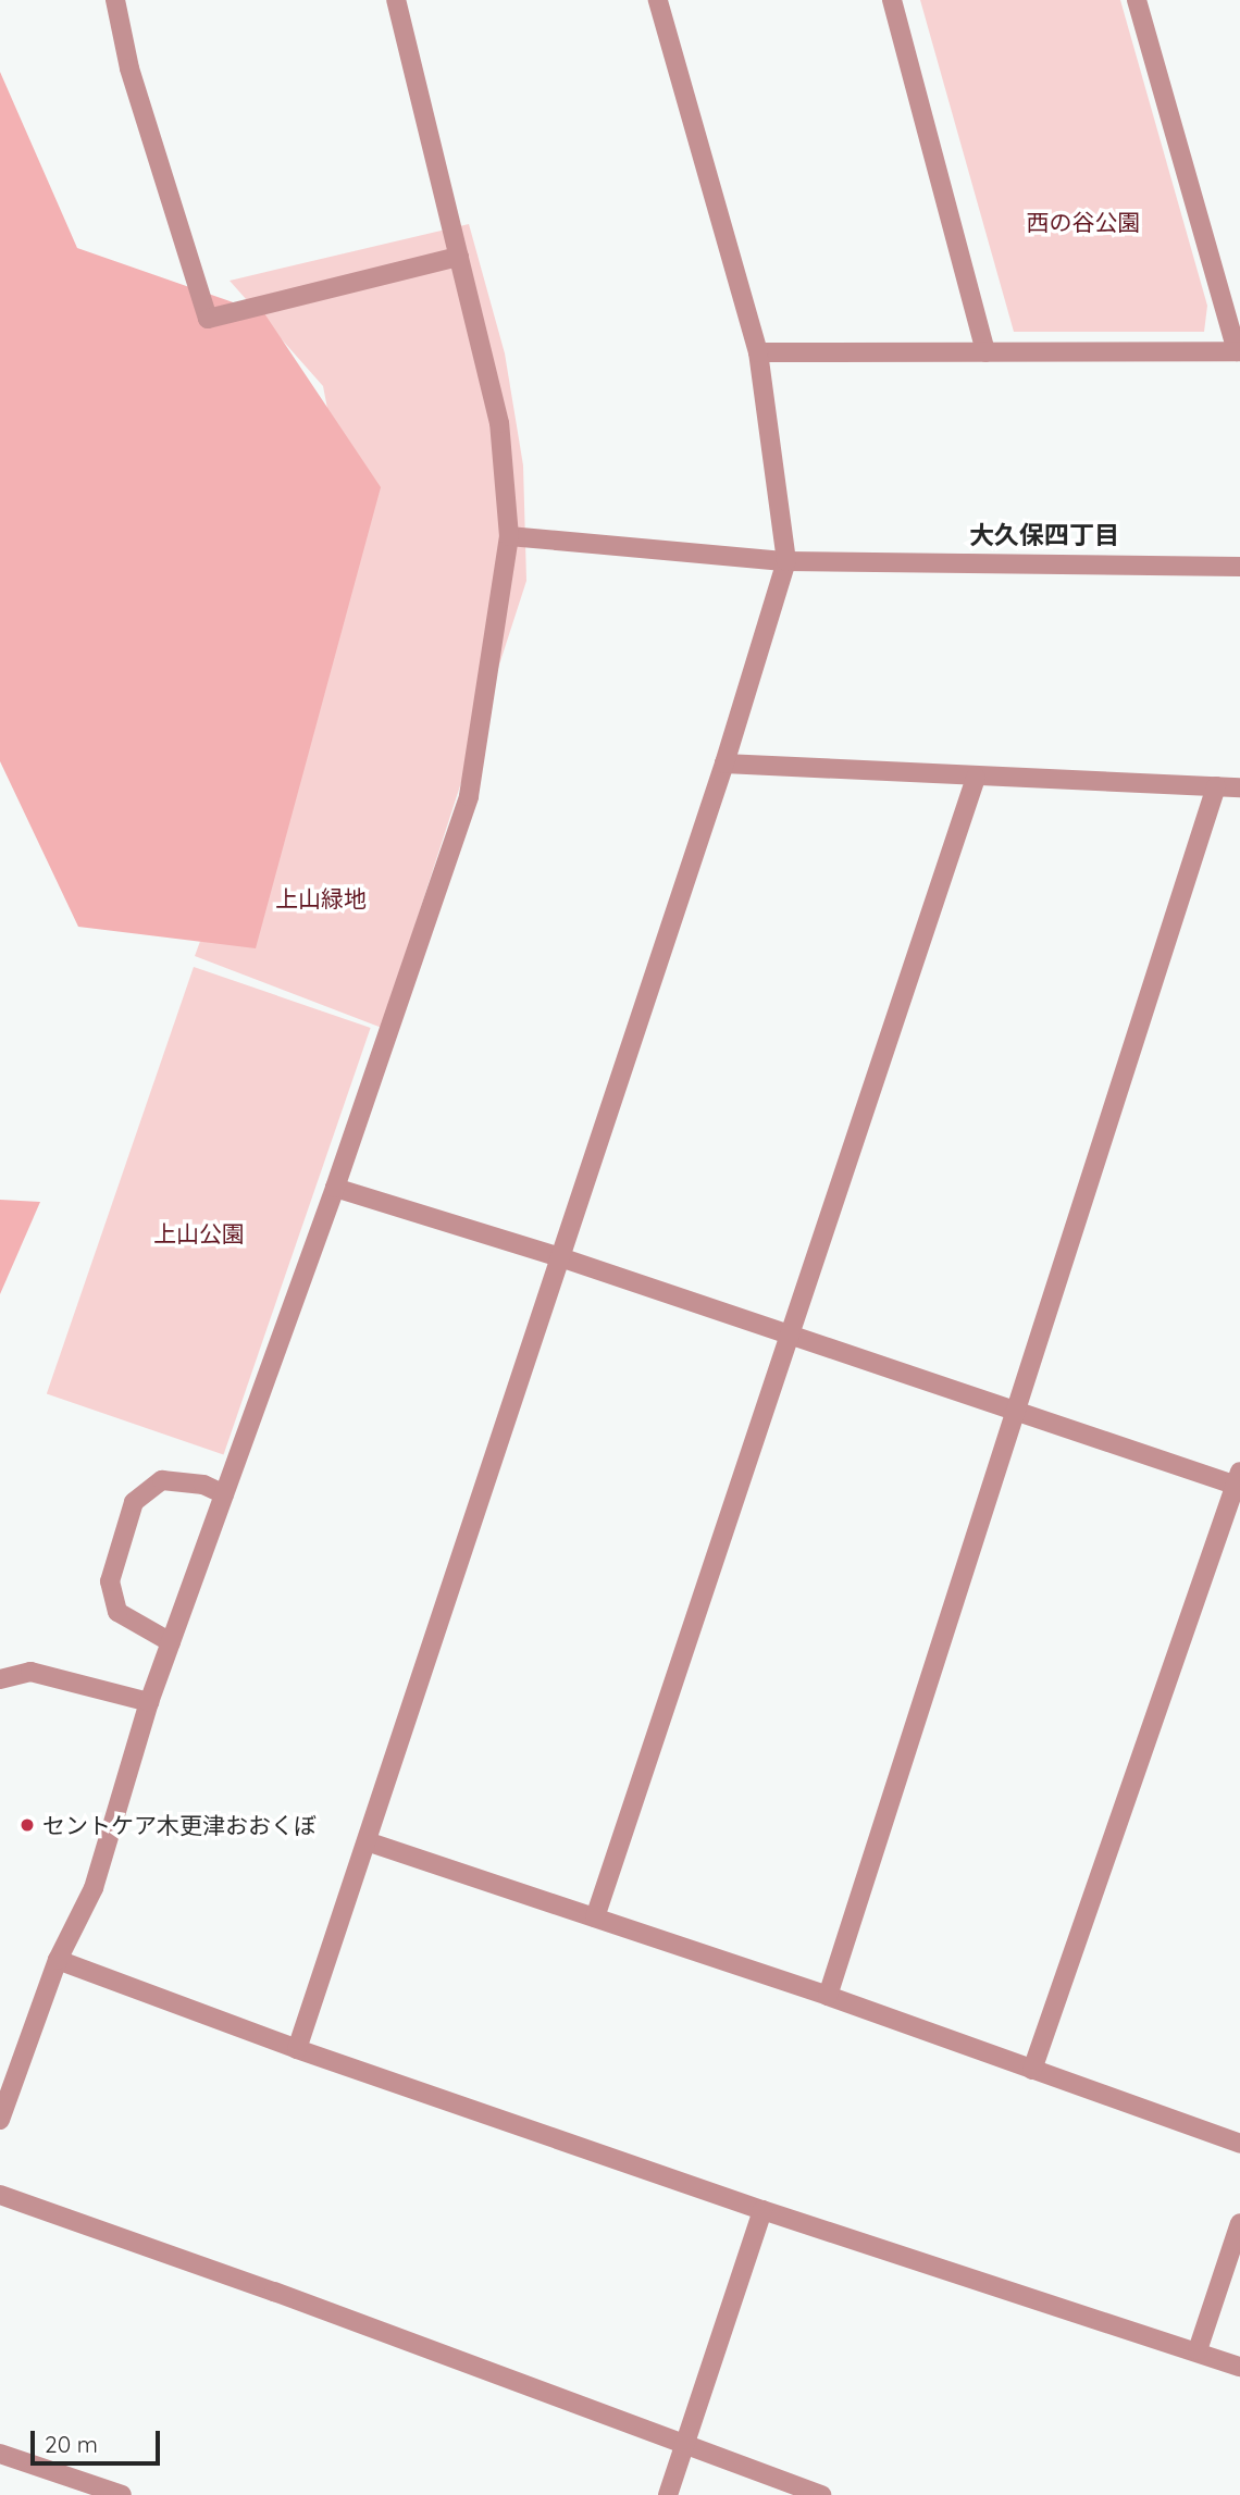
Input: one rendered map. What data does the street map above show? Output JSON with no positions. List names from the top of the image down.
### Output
{
  "districts": ["大久保四丁目"],
  "parks": ["西の谷公園", "上山緑地", "上山公園"],
  "places": ["セントケア木更津おおくぼ"],
  "scale_bar": "20 m"
}
